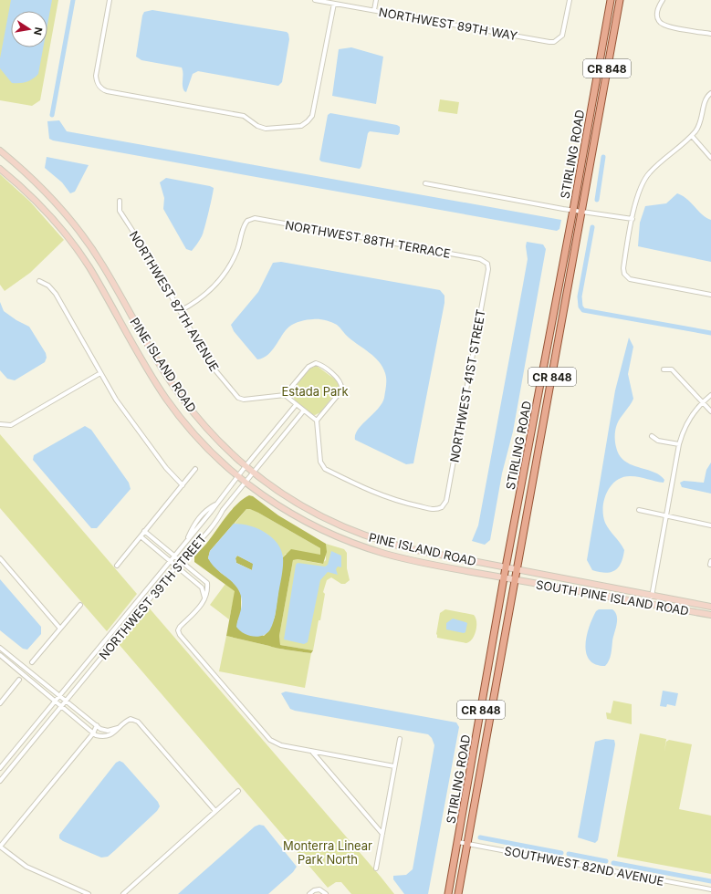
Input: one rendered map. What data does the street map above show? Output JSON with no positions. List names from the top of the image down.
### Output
{
  "streets": {
    "main road": [
      "CR 848",
      "STIRLING ROAD",
      "PINE ISLAND ROAD",
      "SOUTH PINE ISLAND ROAD"
    ],
    "street": [
      "NORTHWEST 89TH WAY",
      "NORTHWEST 88TH TERRACE",
      "NORTHWEST 87TH AVENUE",
      "NORTHWEST 41ST STREET",
      "NORTHWEST 39TH STREET",
      "SOUTHWEST 82ND AVENUE"
    ]
  },
  "crossings": [
    ["STIRLING ROAD", "PINE ISLAND ROAD"],
    ["STIRLING ROAD", "SOUTH PINE ISLAND ROAD"],
    ["STIRLING ROAD", "SOUTHWEST 82ND AVENUE"],
    ["NORTHWEST 88TH TERRACE", "NORTHWEST 87TH AVENUE"],
    ["NORTHWEST 88TH TERRACE", "NORTHWEST 41ST STREET"],
    ["PINE ISLAND ROAD", "NORTHWEST 39TH STREET"],
    ["PINE ISLAND ROAD", "SOUTH PINE ISLAND ROAD"]
  ],
  "parks": ["Estada Park", "Monterra Linear Park North"],
  "north": "right"
}
